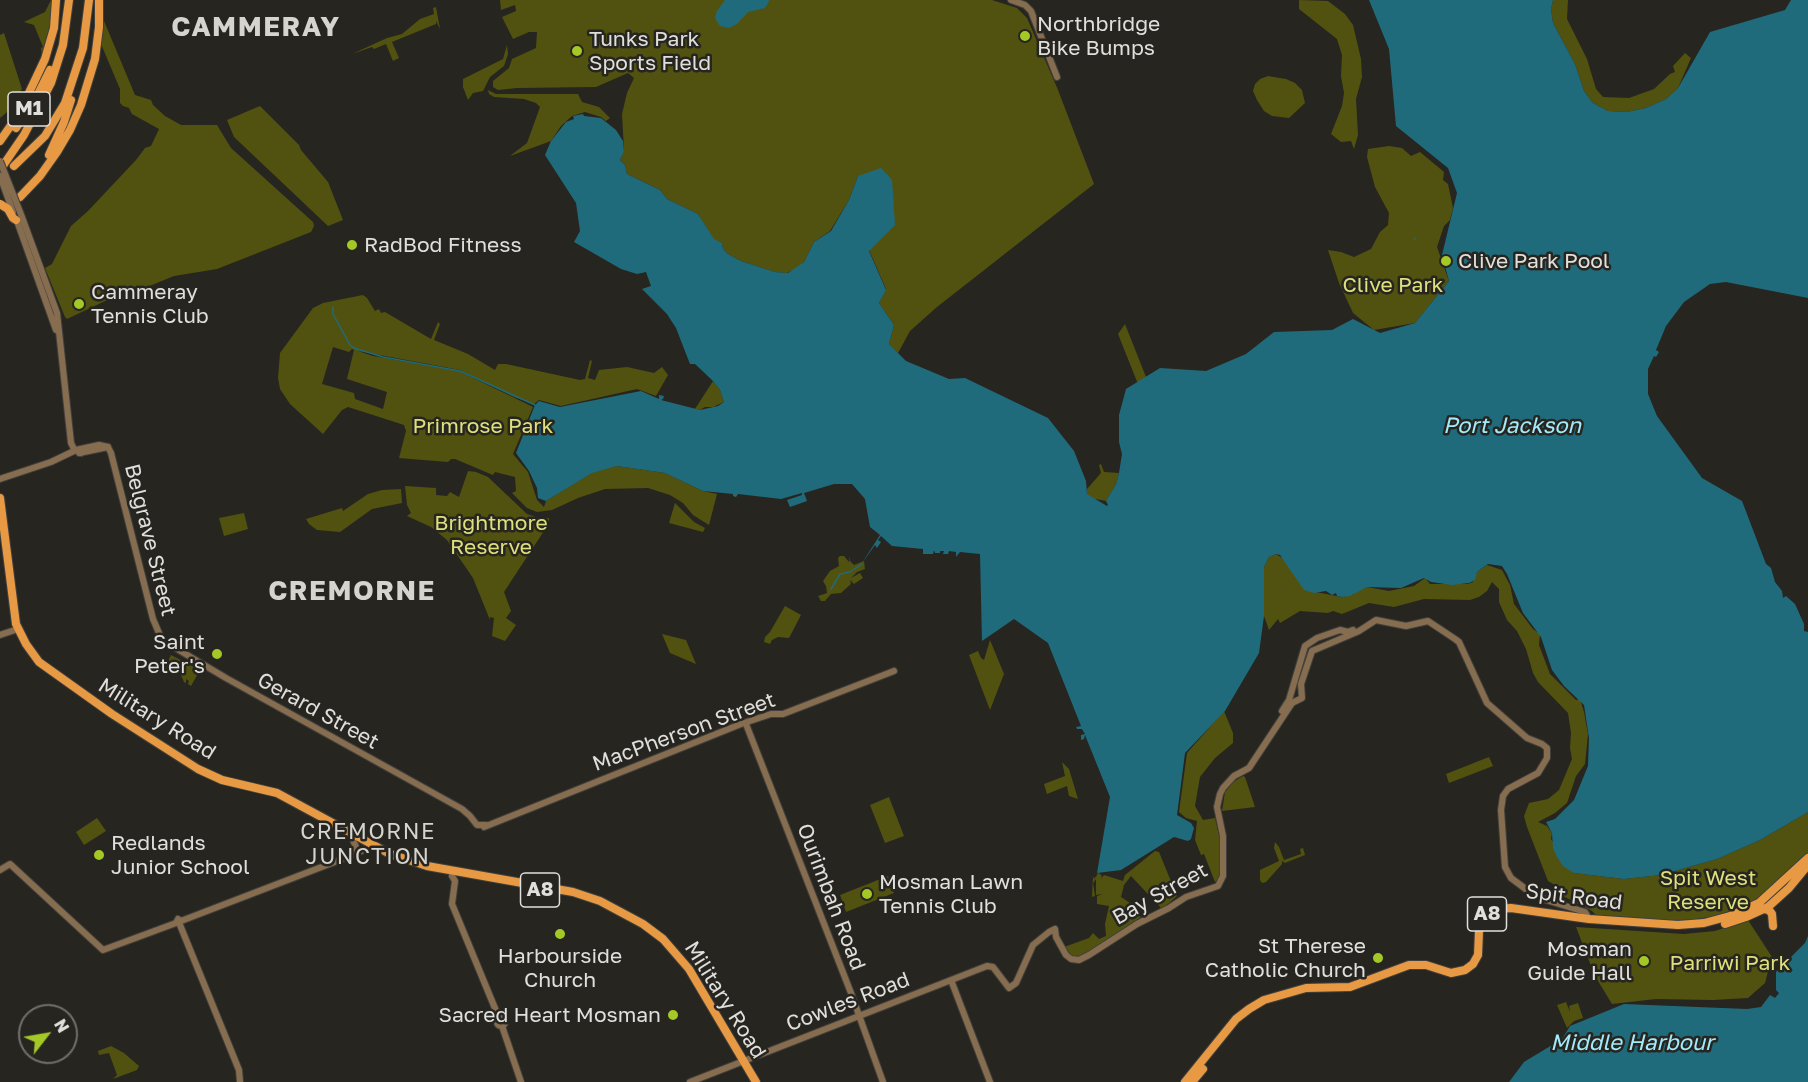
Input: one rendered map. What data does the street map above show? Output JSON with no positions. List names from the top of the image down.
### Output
{
  "streets": {
    "highway": [
      "M1",
      "Military Road",
      "A8",
      "Spit Road"
    ],
    "street": [
      "Belgrave Street",
      "Gerard Street",
      "MacPherson Street",
      "Bay Street",
      "Ourimbah Road",
      "Cowles Road"
    ]
  },
  "crossings": [
    ["Belgrave Street", "Gerard Street"],
    ["Gerard Street", "MacPherson Street"],
    ["Military Road", "Cowles Road"],
    ["MacPherson Street", "Ourimbah Road"],
    ["Bay Street", "Cowles Road"],
    ["Ourimbah Road", "Cowles Road"]
  ],
  "districts": ["CAMMERAY", "CREMORNE", "CREMORNE JUNCTION"],
  "water": ["Port Jackson", "Middle Harbour"],
  "parks": [
    "Clive Park",
    "Primrose Park",
    "Brightmore Reserve",
    "Spit West Reserve",
    "Parriwi Park"
  ],
  "places": [
    "Northbridge Bike Bumps",
    "Tunks Park Sports Field",
    "RadBod Fitness",
    "Clive Park Pool",
    "Cammeray Tennis Club",
    "Saint Peter's",
    "Redlands Junior School",
    "Mosman Lawn Tennis Club",
    "Harbourside Church",
    "St Therese Catholic Church",
    "Mosman Guide Hall",
    "Sacred Heart Mosman"
  ],
  "north": "top right"
}
